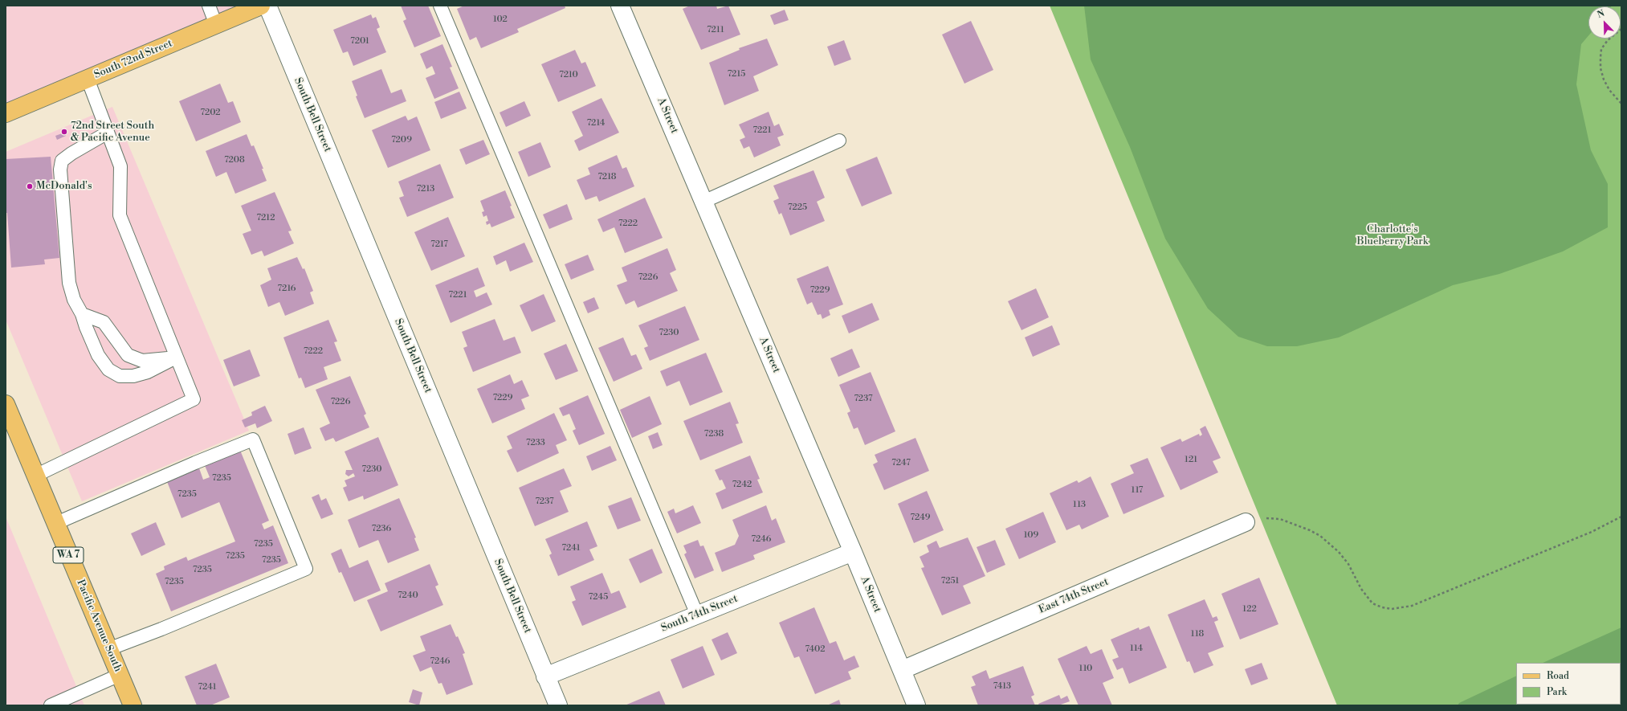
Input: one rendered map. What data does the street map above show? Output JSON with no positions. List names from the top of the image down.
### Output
{
  "streets": {
    "main road": ["South 72nd Street", "WA 7", "Pacific Avenue South"],
    "street": [
      "South Bell Street",
      "A Street",
      "East 74th Street",
      "South 74th Street"
    ]
  },
  "crossings": [
    ["South Bell Street", "South 74th Street"],
    ["A Street", "East 74th Street"],
    ["A Street", "South 74th Street"]
  ],
  "parks": ["Charlotte's Blueberry Park"],
  "places": ["72nd Street South & Pacific Avenue", "McDonald's"],
  "house_numbers": [
    "102",
    "7211",
    "7201",
    "7215",
    "7210",
    "7202",
    "7214",
    "7221",
    "7209",
    "7208",
    "7218",
    "7213",
    "7225",
    "7212",
    "7222",
    "7217",
    "7226",
    "7216",
    "7229",
    "7221",
    "7230",
    "7222",
    "7229",
    "7237",
    "7226",
    "7238",
    "7233",
    "121",
    "7247",
    "7230",
    "7235",
    "7242",
    "117",
    "7235",
    "7237",
    "113",
    "7249",
    "7236",
    "109",
    "7246",
    "7235",
    "7241",
    "7235",
    "7235",
    "7235",
    "7251",
    "7235",
    "7240",
    "7245",
    "122",
    "118",
    "114",
    "7402",
    "7246",
    "110",
    "7413",
    "7241"
  ],
  "legend": ["Road", "Park"],
  "north": "top left"
}
